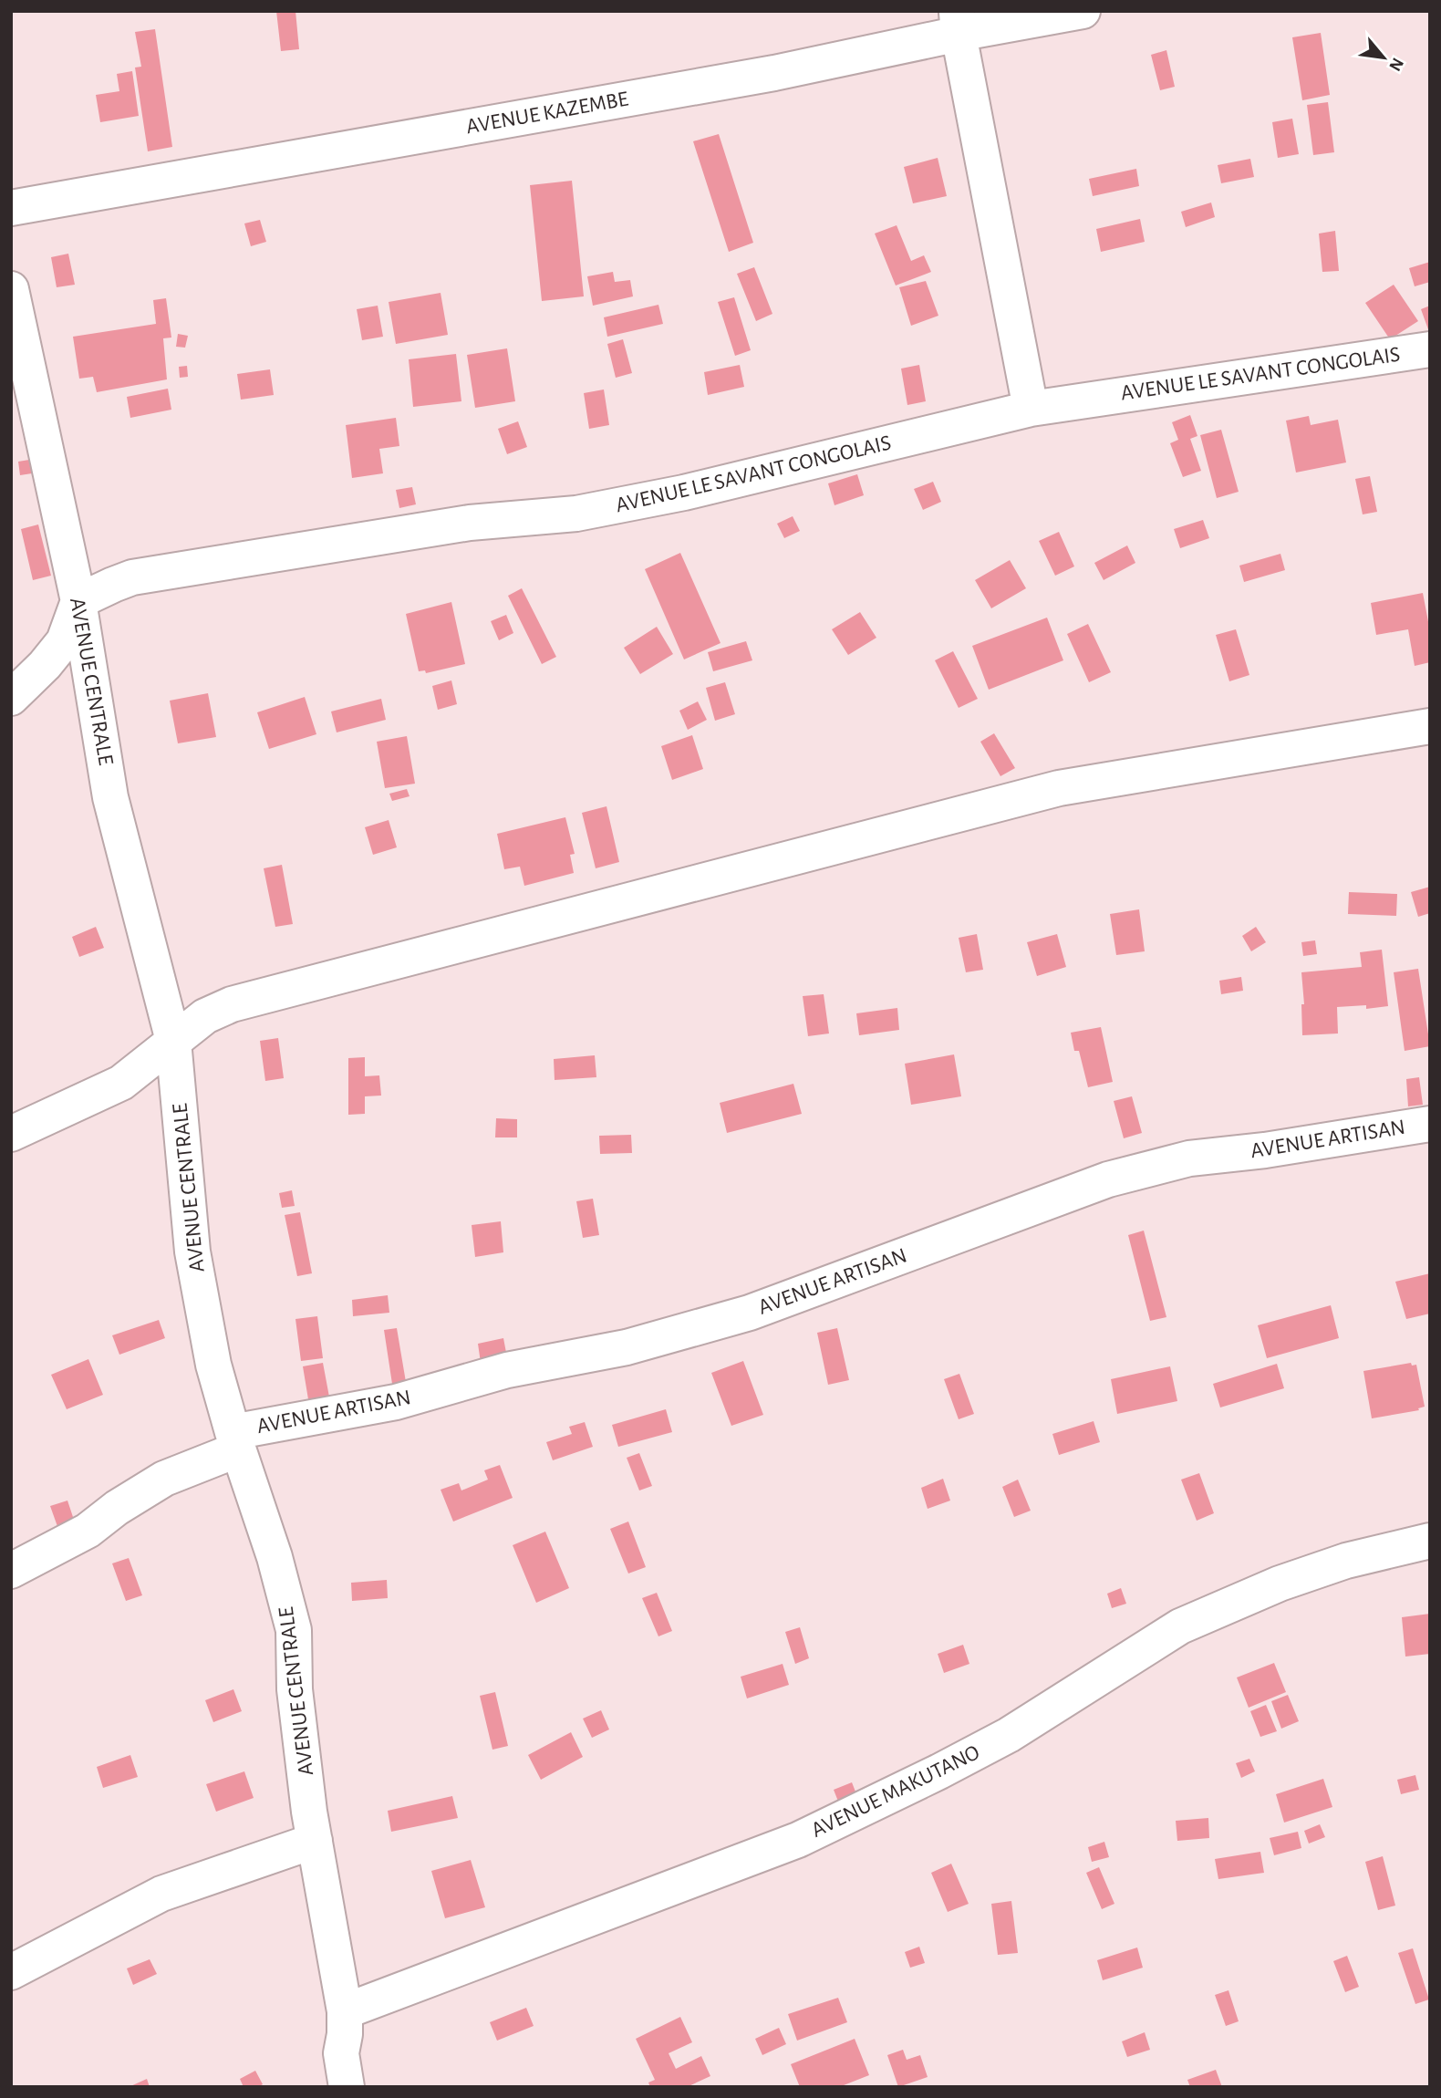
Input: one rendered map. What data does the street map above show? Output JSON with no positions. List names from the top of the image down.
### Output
{
  "streets": {
    "street": [
      "AVENUE KAZEMBE",
      "AVENUE LE SAVANT CONGOLAIS",
      "AVENUE CENTRALE",
      "AVENUE ARTISAN",
      "AVENUE MAKUTANO"
    ]
  },
  "crossings": [
    ["AVENUE LE SAVANT CONGOLAIS", "AVENUE CENTRALE"],
    ["AVENUE CENTRALE", "AVENUE ARTISAN"],
    ["AVENUE CENTRALE", "AVENUE MAKUTANO"]
  ],
  "north": "bottom right"
}
